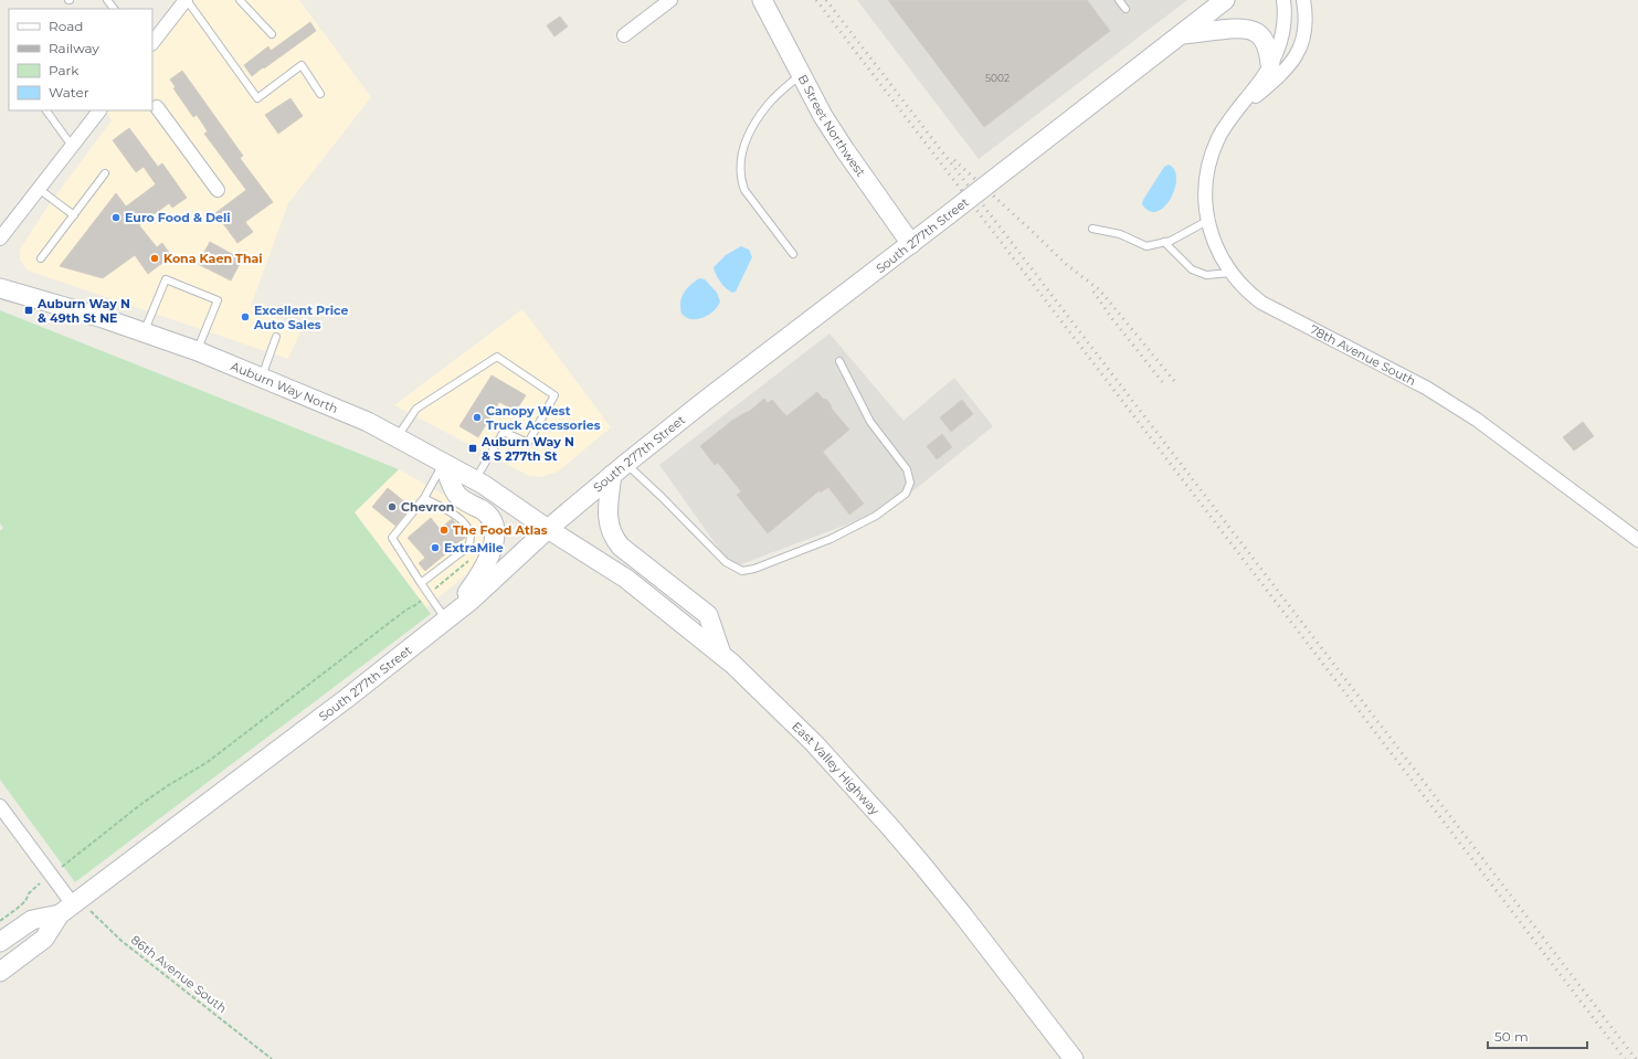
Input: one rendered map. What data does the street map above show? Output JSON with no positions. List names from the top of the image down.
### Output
{
  "streets": {
    "main road": [
      "B Street Northwest",
      "South 277th Street",
      "Auburn Way North",
      "East Valley Highway"
    ],
    "street": ["78th Avenue South"],
    "path": ["86th Avenue South"]
  },
  "crossings": [
    ["B Street Northwest", "South 277th Street"],
    ["South 277th Street", "Auburn Way North"],
    ["South 277th Street", "East Valley Highway"],
    ["South 277th Street", "86th Avenue South"],
    ["Auburn Way North", "East Valley Highway"]
  ],
  "places": {
    "other": [
      "Euro Food & Deli",
      "Kona Kaen Thai",
      "Excellent Price Auto Sales",
      "Canopy West Truck Accessories",
      "Chevron",
      "The Food Atlas",
      "ExtraMile"
    ],
    "transit": ["Auburn Way N & 49th St NE", "Auburn Way N & S 277th St"]
  },
  "house_numbers": ["5002"],
  "legend": [
    "Road",
    "Railway",
    "Park",
    "Water"
  ],
  "scale_bar": "50 m"
}
